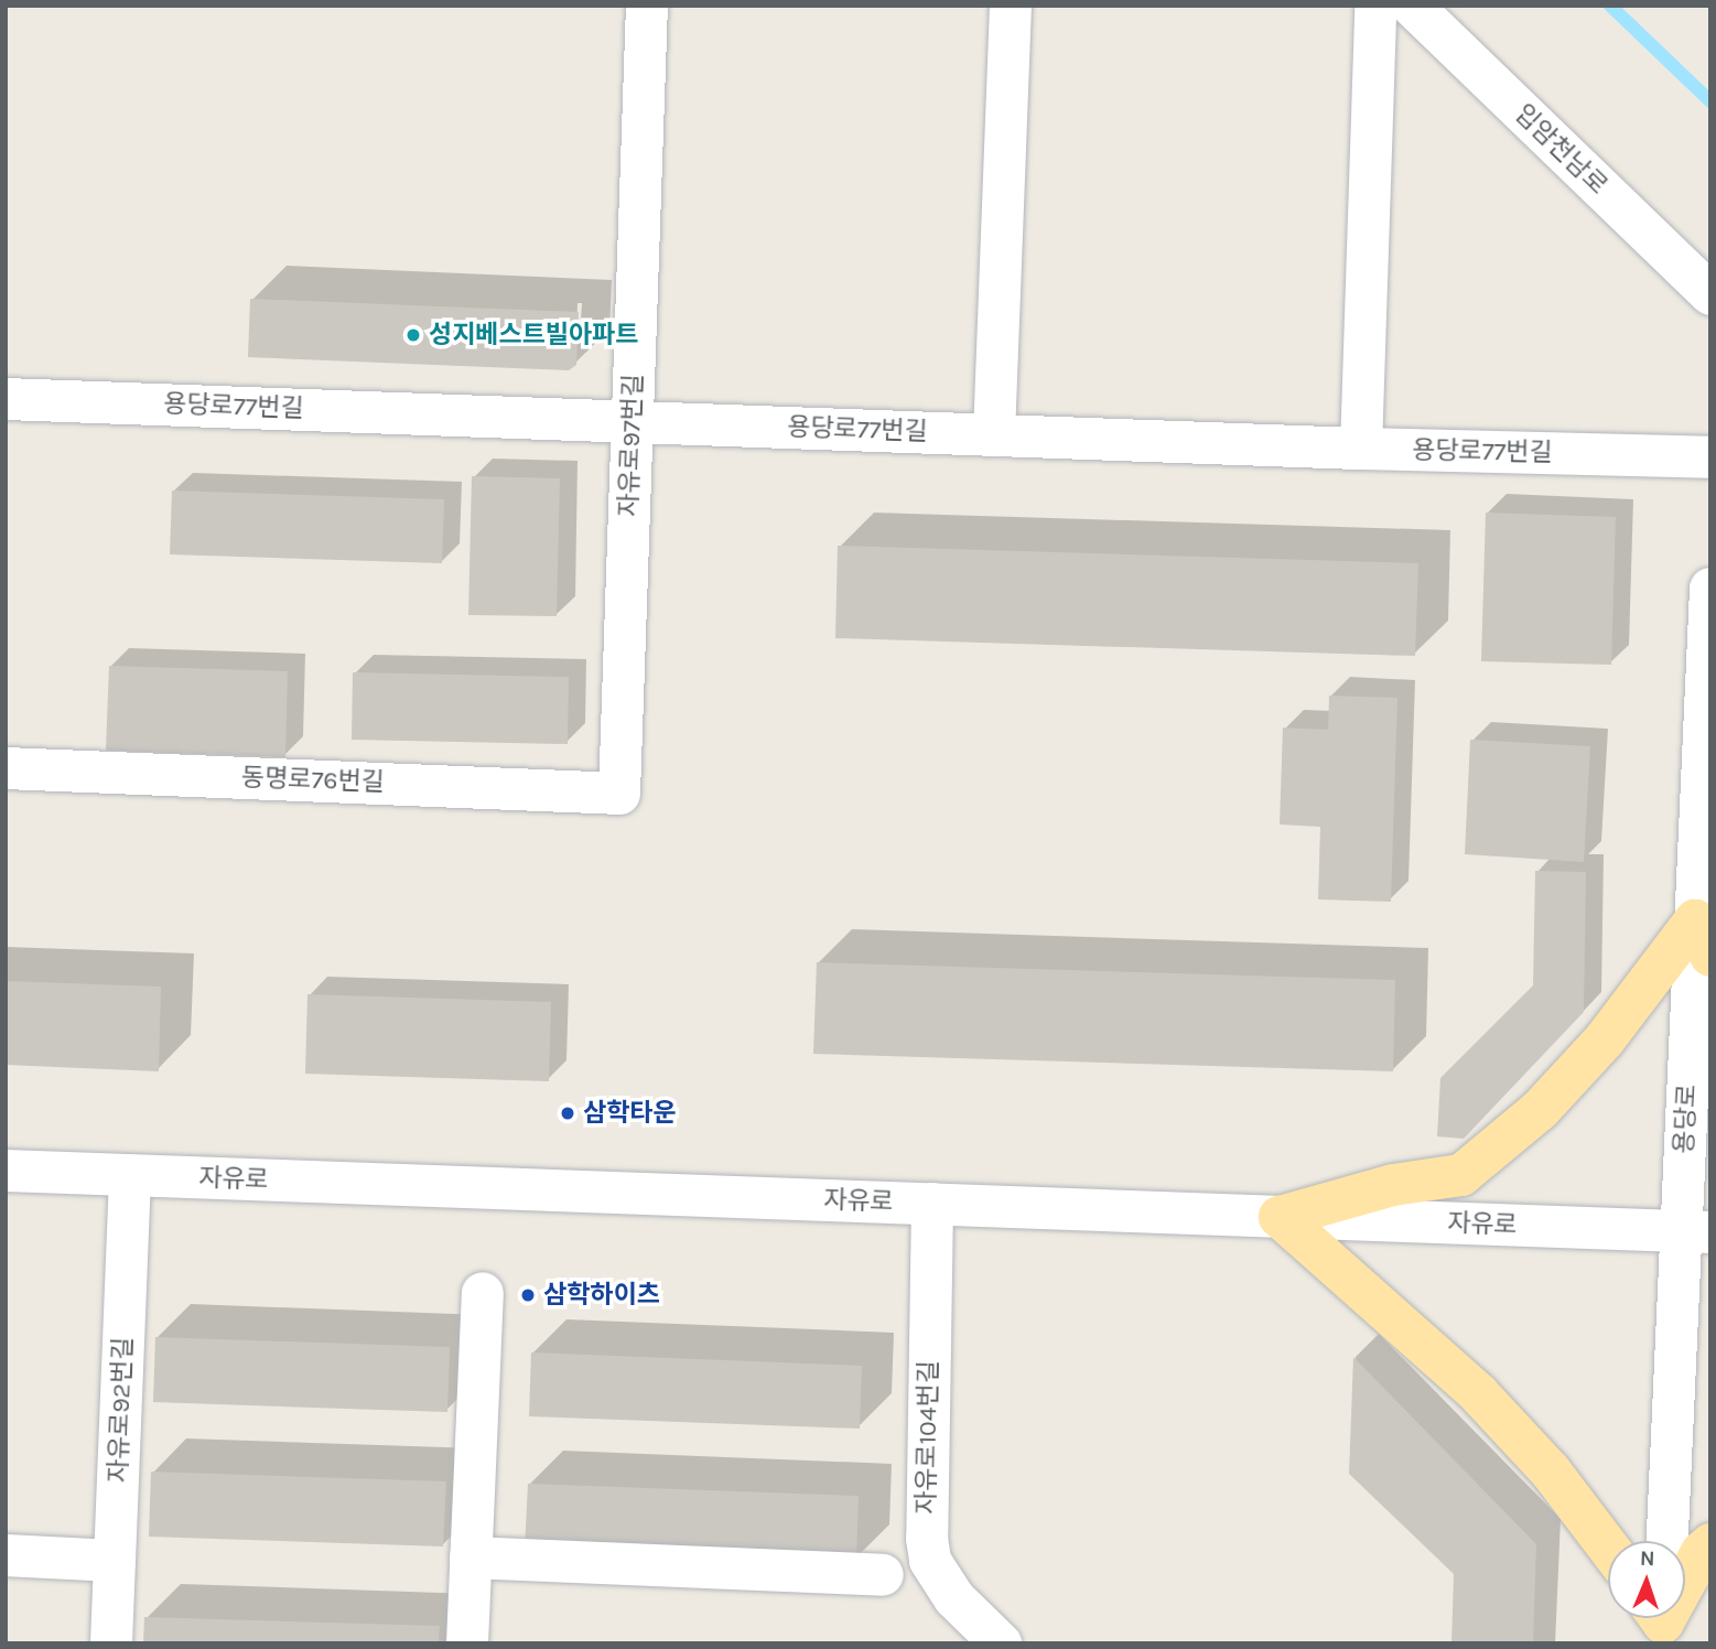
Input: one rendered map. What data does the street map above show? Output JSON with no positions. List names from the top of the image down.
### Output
{
  "streets": {
    "street": [
      "입암천남로",
      "용당로77번길",
      "자유로97번길",
      "동명로76번길",
      "용당로",
      "자유로",
      "자유로92번길",
      "자유로104번길"
    ]
  },
  "crossings": [
    ["용당로77번길", "자유로97번길"],
    ["자유로97번길", "동명로76번길"],
    ["용당로", "자유로"],
    ["자유로", "자유로92번길"],
    ["자유로", "자유로104번길"]
  ],
  "places": ["성지베스트빌아파트", "삼학타운", "삼학하이츠"],
  "north": "top"
}
